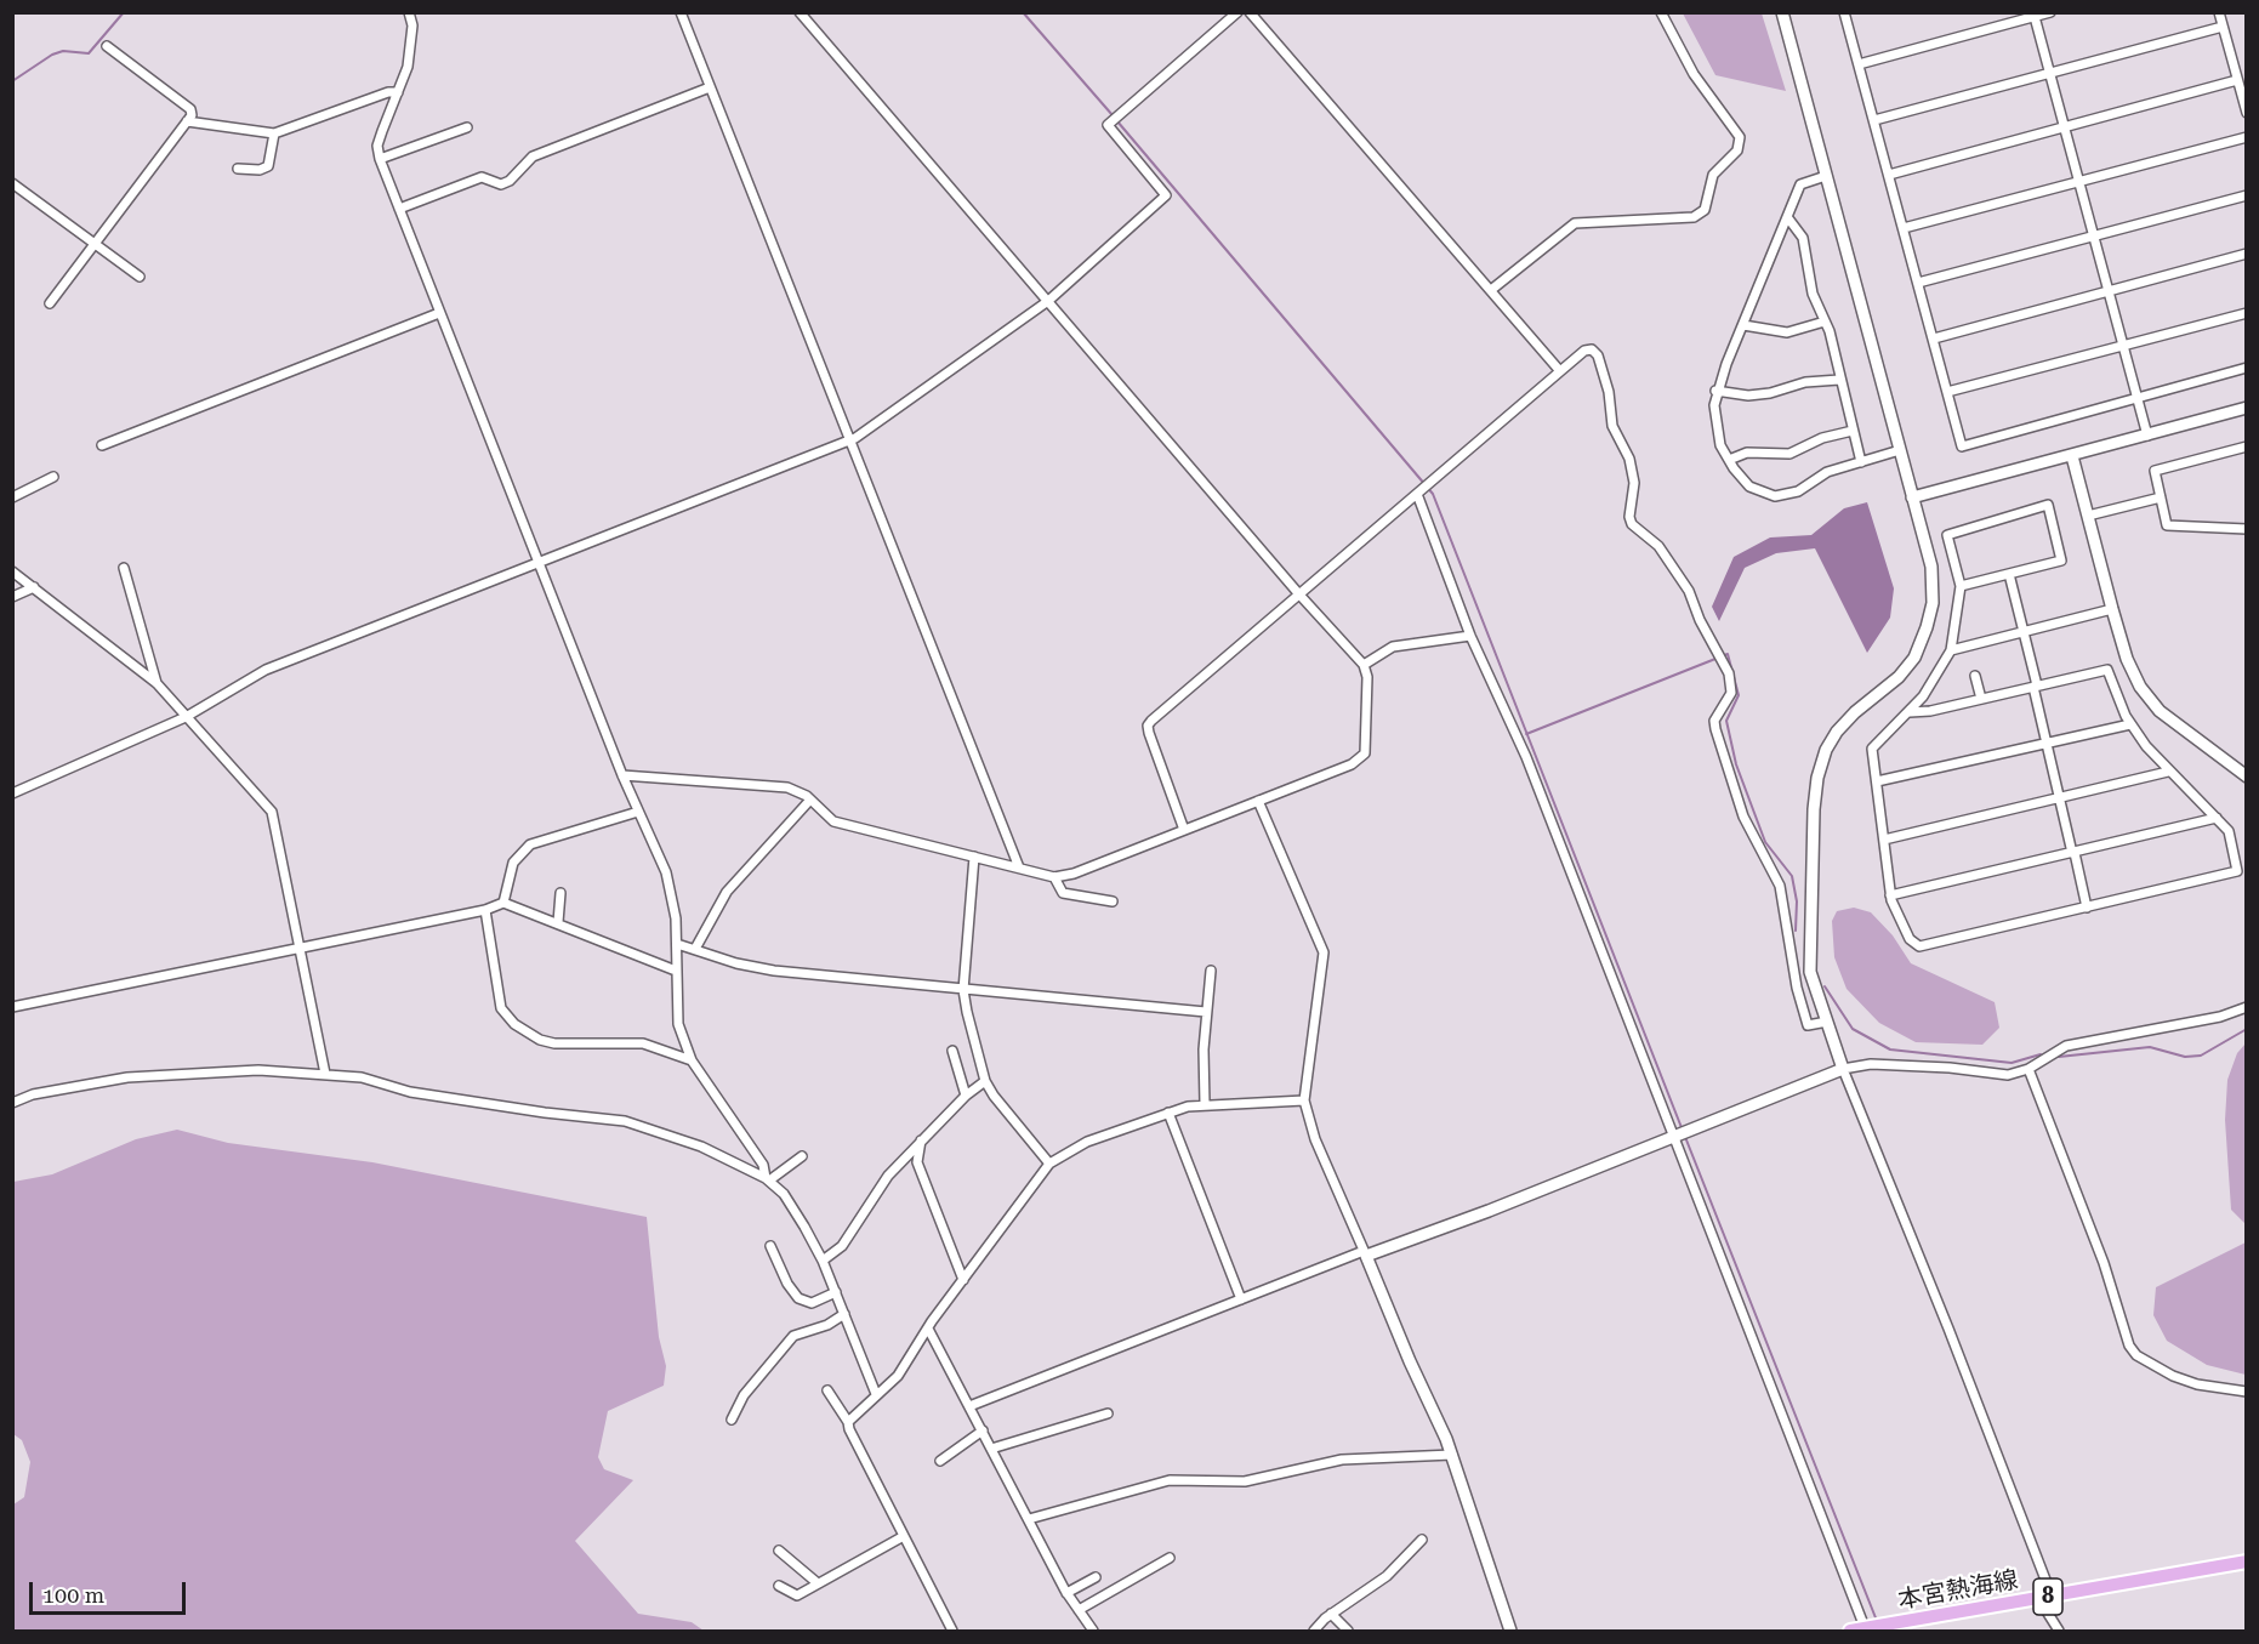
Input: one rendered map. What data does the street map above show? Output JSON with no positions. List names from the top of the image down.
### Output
{
  "streets": {
    "main road": ["本宮熱海線", "8"]
  },
  "scale_bar": "100 m"
}
